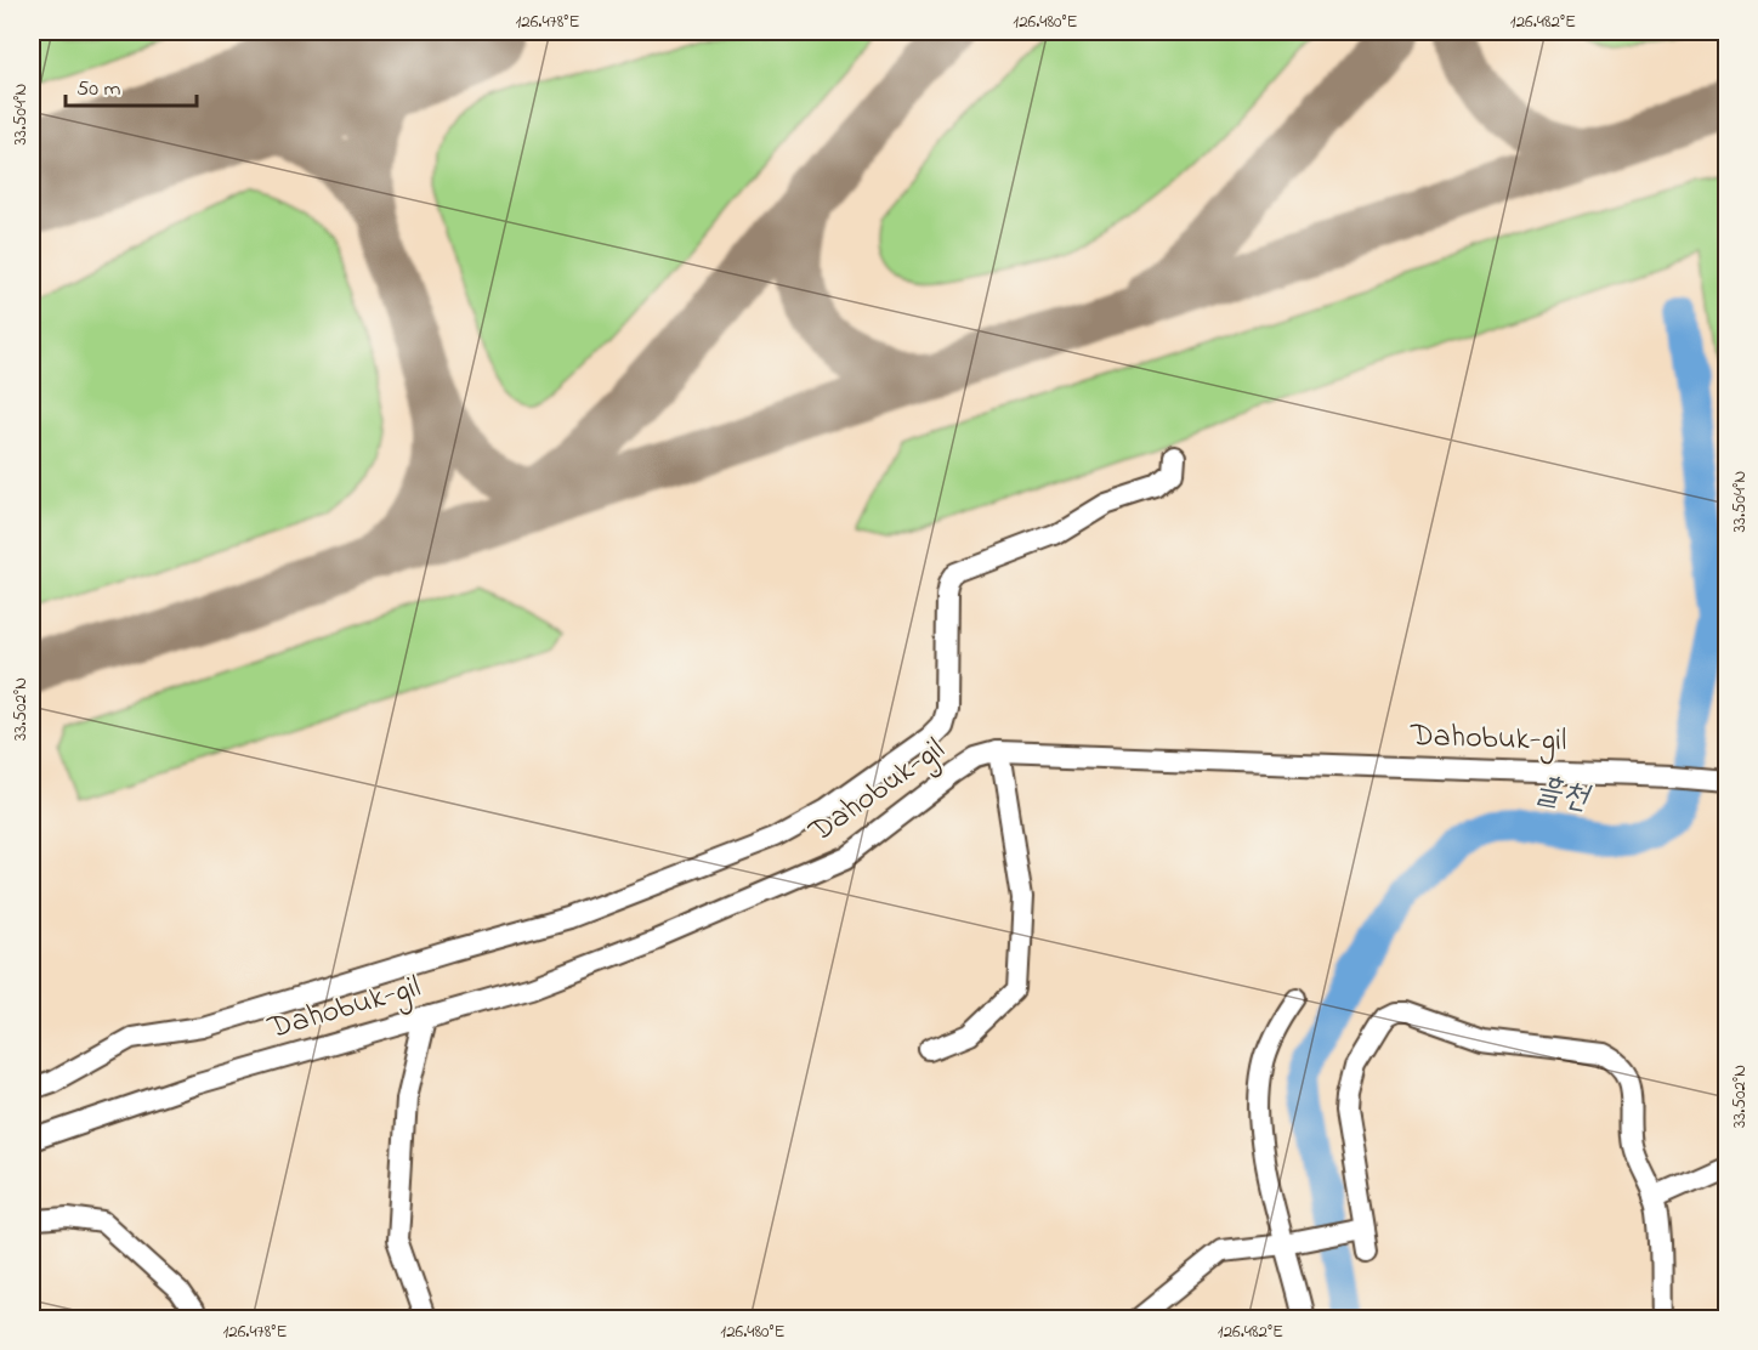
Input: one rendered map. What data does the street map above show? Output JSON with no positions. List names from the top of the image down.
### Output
{
  "streets": {
    "street": ["Dahobuk-gil"]
  },
  "water": ["흘천"],
  "scale_bar": "50 m",
  "coordinates": [
    "126.478°E",
    "126.480°E",
    "126.482°E",
    "33.504°N",
    "33.502°N"
  ]
}
